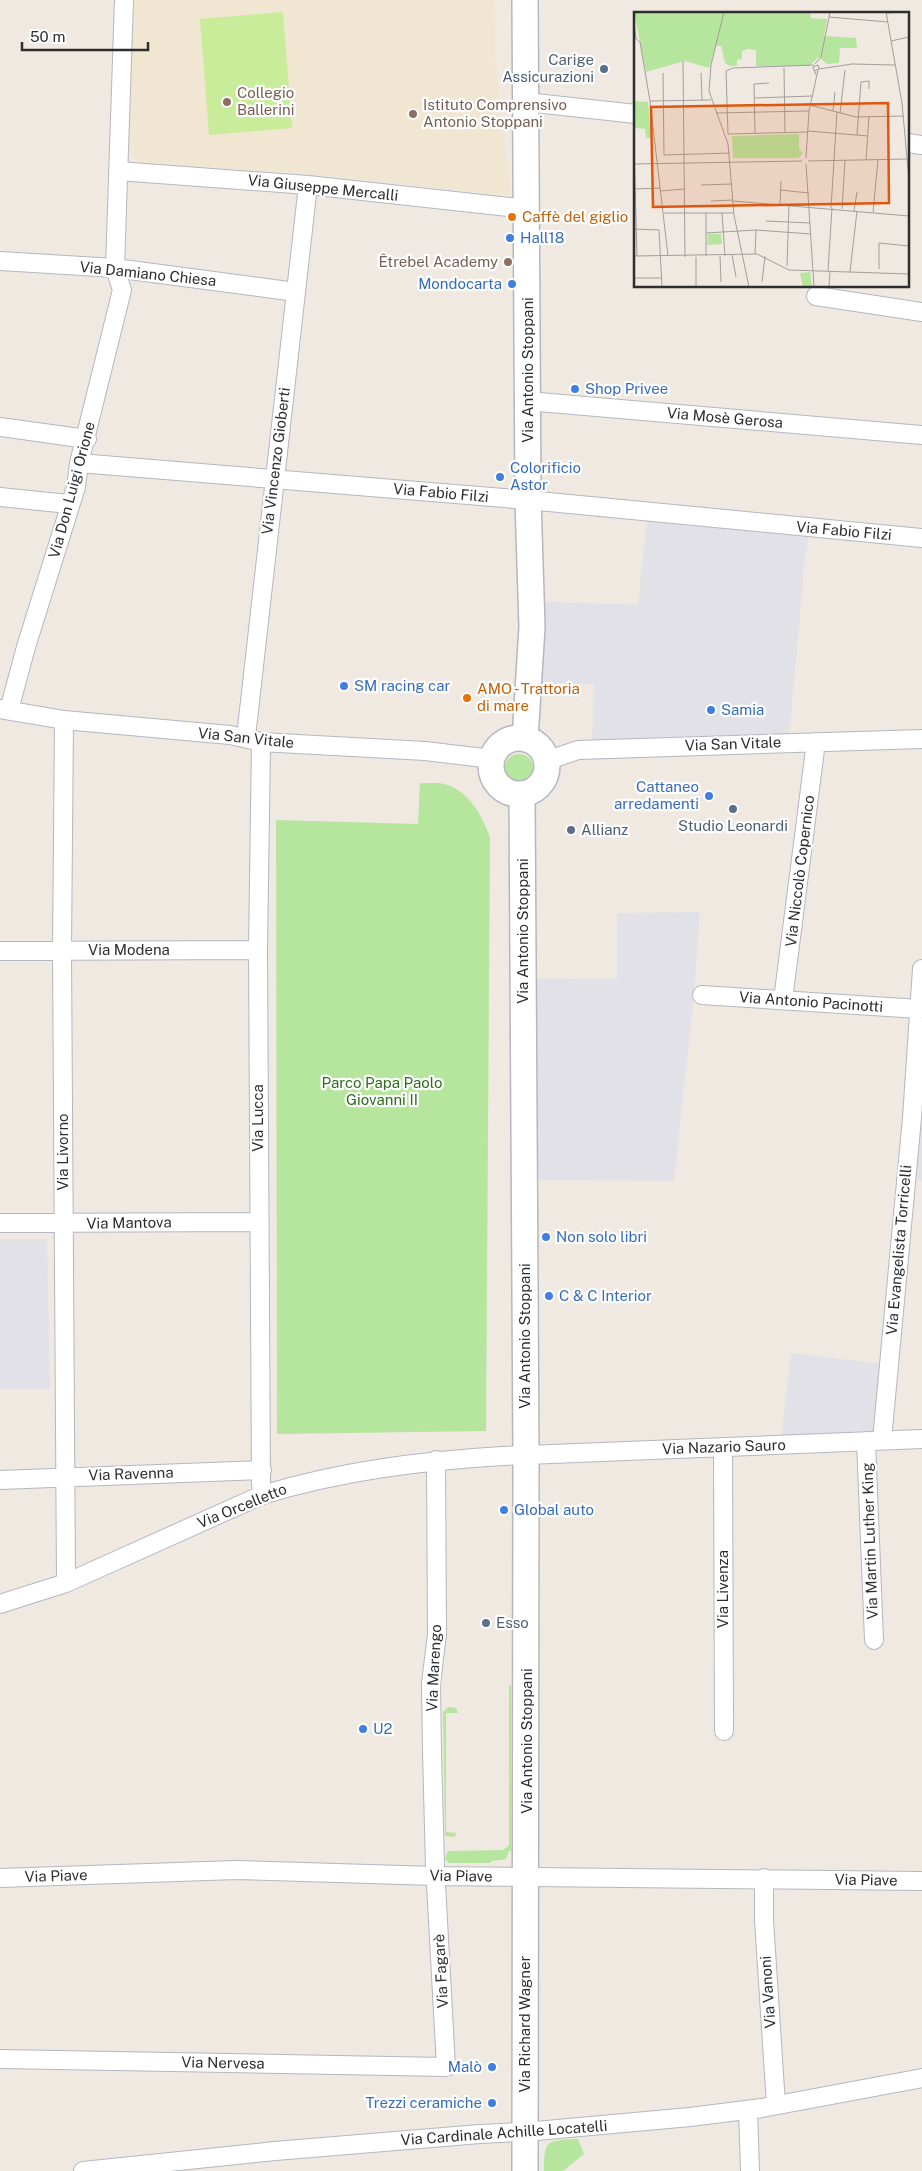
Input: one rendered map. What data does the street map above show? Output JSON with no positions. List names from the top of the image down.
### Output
{
  "streets": {
    "street": [
      "Via Giuseppe Mercalli",
      "Via Damiano Chiesa",
      "Via Antonio Stoppani",
      "Via Mosè Gerosa",
      "Via Vincenzo Gioberti",
      "Via Don Luigi Orione",
      "Via Fabio Filzi",
      "Via San Vitale",
      "Via Niccolò Copernico",
      "Via Modena",
      "Via Antonio Pacinotti",
      "Via Lucca",
      "Via Livorno",
      "Via Mantova",
      "Via Evangelista Torricelli",
      "Via Nazario Sauro",
      "Via Ravenna",
      "Via Orcelletto",
      "Via Martin Luther King",
      "Via Livenza",
      "Via Marengo",
      "Via Piave",
      "Via Fagarè",
      "Via Vanoni",
      "Via Richard Wagner",
      "Via Nervesa",
      "Via Cardinale Achille Locatelli"
    ]
  },
  "crossings": [
    ["Via Giuseppe Mercalli", "Via Antonio Stoppani"],
    ["Via Giuseppe Mercalli", "Via Vincenzo Gioberti"],
    ["Via Damiano Chiesa", "Via Vincenzo Gioberti"],
    ["Via Damiano Chiesa", "Via Don Luigi Orione"],
    ["Via Antonio Stoppani", "Via Mosè Gerosa"],
    ["Via Antonio Stoppani", "Via Fabio Filzi"],
    ["Via Antonio Stoppani", "Via San Vitale"],
    ["Via Antonio Stoppani", "Via Nazario Sauro"],
    ["Via Antonio Stoppani", "Via Orcelletto"],
    ["Via Antonio Stoppani", "Via Piave"],
    ["Via Antonio Stoppani", "Via Richard Wagner"],
    ["Via Vincenzo Gioberti", "Via Fabio Filzi"],
    ["Via Vincenzo Gioberti", "Via San Vitale"],
    ["Via Vincenzo Gioberti", "Via Lucca"],
    ["Via Don Luigi Orione", "Via Fabio Filzi"],
    ["Via Don Luigi Orione", "Via San Vitale"],
    ["Via San Vitale", "Via Niccolò Copernico"],
    ["Via San Vitale", "Via Lucca"],
    ["Via San Vitale", "Via Livorno"],
    ["Via Niccolò Copernico", "Via Antonio Pacinotti"],
    ["Via Modena", "Via Lucca"],
    ["Via Modena", "Via Livorno"],
    ["Via Antonio Pacinotti", "Via Evangelista Torricelli"],
    ["Via Lucca", "Via Mantova"],
    ["Via Lucca", "Via Ravenna"],
    ["Via Lucca", "Via Orcelletto"],
    ["Via Livorno", "Via Mantova"],
    ["Via Livorno", "Via Ravenna"],
    ["Via Livorno", "Via Orcelletto"],
    ["Via Evangelista Torricelli", "Via Nazario Sauro"],
    ["Via Evangelista Torricelli", "Via Martin Luther King"],
    ["Via Nazario Sauro", "Via Orcelletto"],
    ["Via Nazario Sauro", "Via Martin Luther King"],
    ["Via Nazario Sauro", "Via Livenza"],
    ["Via Orcelletto", "Via Marengo"],
    ["Via Marengo", "Via Piave"],
    ["Via Marengo", "Via Fagarè"],
    ["Via Piave", "Via Fagarè"],
    ["Via Piave", "Via Vanoni"],
    ["Via Piave", "Via Richard Wagner"],
    ["Via Fagarè", "Via Nervesa"],
    ["Via Vanoni", "Via Cardinale Achille Locatelli"],
    ["Via Richard Wagner", "Via Cardinale Achille Locatelli"]
  ],
  "parks": ["Parco Papa Paolo Giovanni II"],
  "places": [
    "Carige Assicurazioni",
    "Collegio Ballerini",
    "Istituto Comprensivo Antonio Stoppani",
    "Caffè del giglio",
    "Hall18",
    "Êtrebel Academy",
    "Mondocarta",
    "Shop Privee",
    "Colorificio Astor",
    "SM racing car",
    "AMO - Trattoria di mare",
    "Samia",
    "Cattaneo arredamenti",
    "Studio Leonardi",
    "Allianz",
    "Non solo libri",
    "C & C Interior",
    "Global auto",
    "Esso",
    "U2",
    "Malò",
    "Trezzi ceramiche"
  ],
  "scale_bar": "50 m"
}
